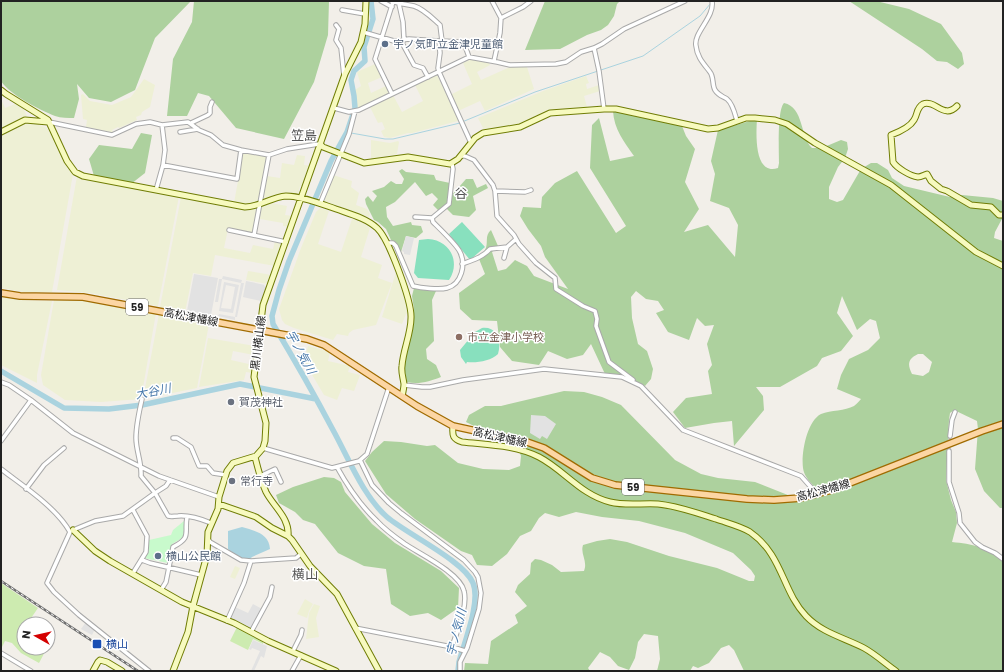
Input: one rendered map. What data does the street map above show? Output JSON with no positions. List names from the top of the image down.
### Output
{
  "streets": {
    "main road": ["59", "高松津幡線"],
    "street": ["黒川横山線"]
  },
  "crossings": [
    ["高松津幡線", "黒川横山線"]
  ],
  "districts": ["笠島", "谷", "横山"],
  "water": ["宇ノ気川", "大谷川"],
  "places": {
    "other": [
      "宇ノ気町立金津児童館",
      "市立金津小学校",
      "賀茂神社",
      "常行寺",
      "横山公民館"
    ],
    "transit": ["横山"]
  },
  "north": "left"
}
